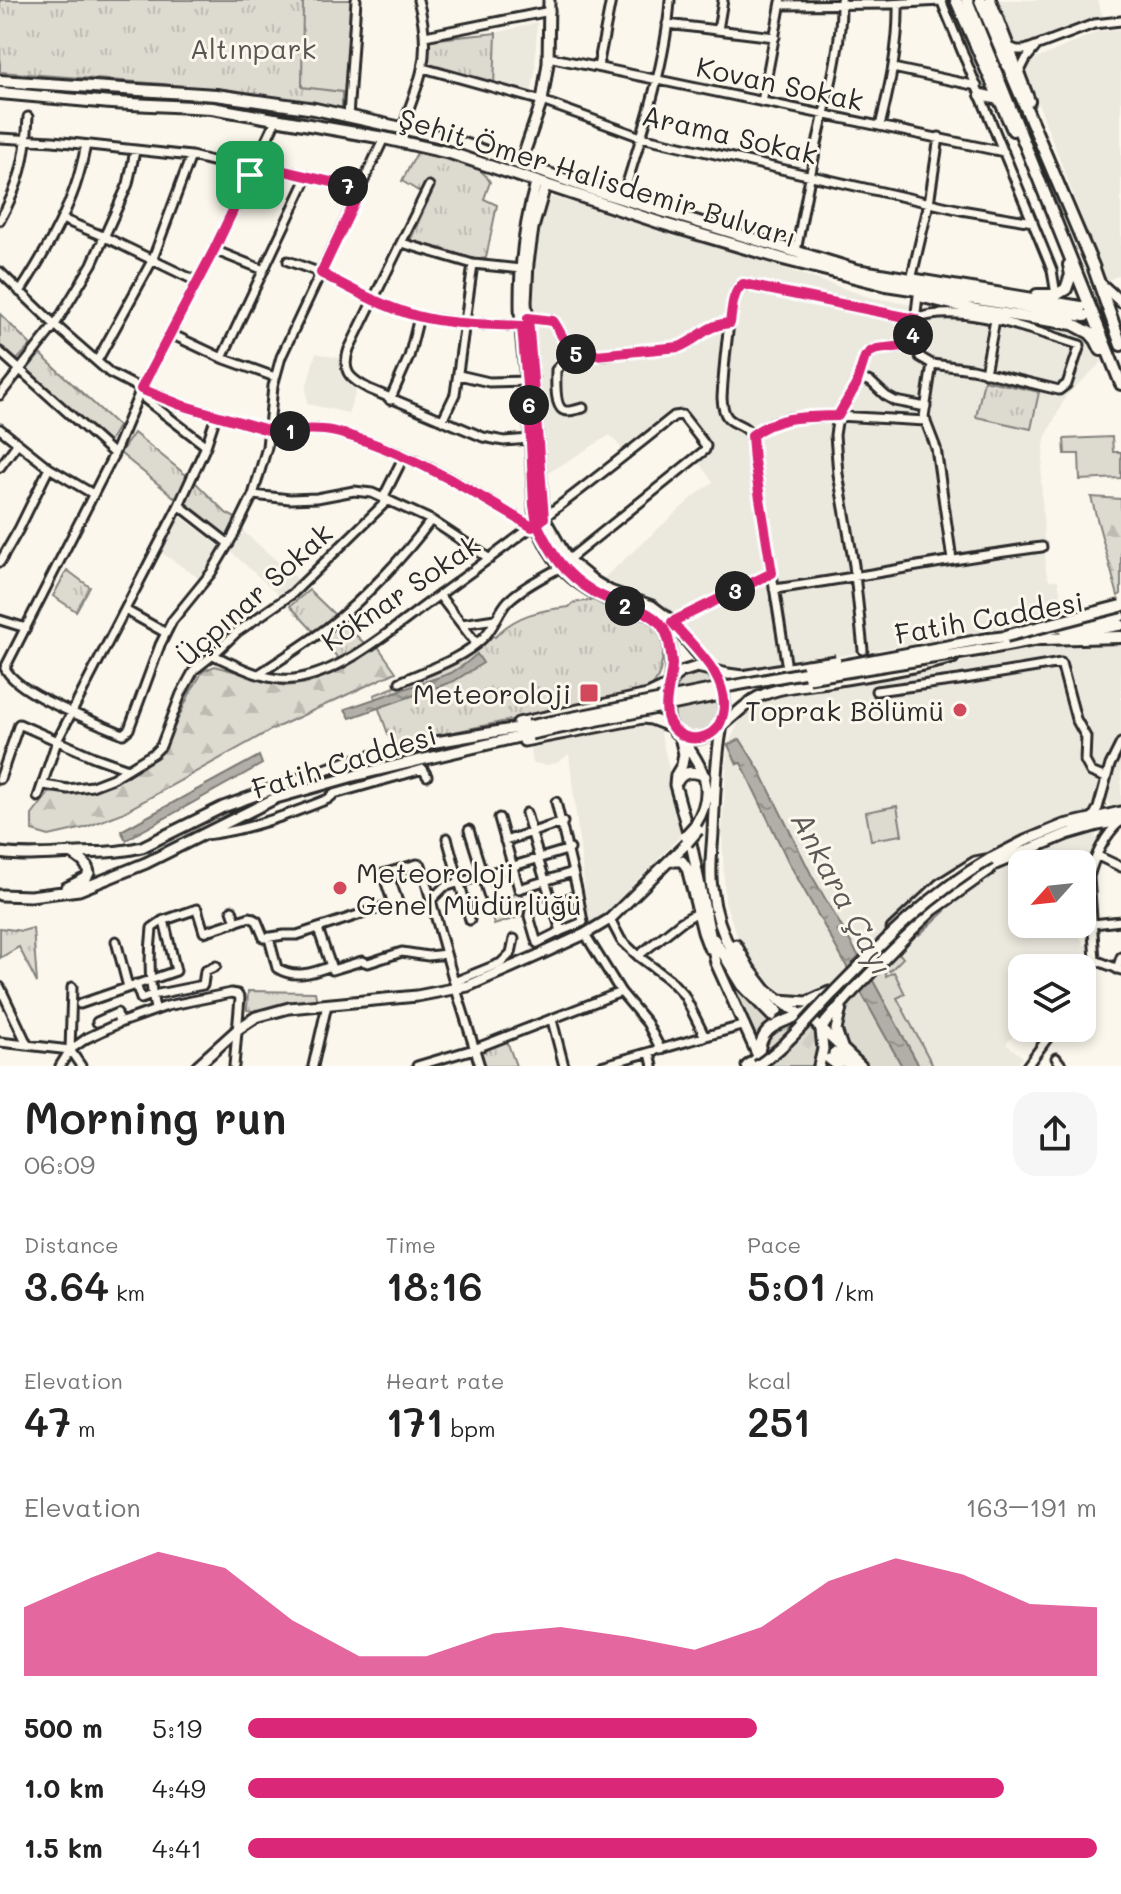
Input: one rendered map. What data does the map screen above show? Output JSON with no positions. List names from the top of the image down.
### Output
{
  "streets": {
    "highway": ["Şehit Ömer Halisdemir Bulvarı"],
    "main road": ["Fatih Caddesi"],
    "street": [
      "Kovan Sokak",
      "Arama Sokak",
      "Köknar Sokak",
      "Üçpınar Sokak"
    ]
  },
  "crossings": [
    ["Köknar Sokak", "Üçpınar Sokak"]
  ],
  "water": ["Ankara Çayı"],
  "parks": ["Altınpark"],
  "places": {
    "transit": ["Meteoroloji"],
    "other": ["Toprak Bölümü", "Meteoroloji Genel Müdürlüğü"]
  },
  "north": "bottom left",
  "page": {
    "pins": [
      "7",
      "4",
      "5",
      "6",
      "1",
      "3",
      "2"
    ],
    "heading": ["Morning run", "06:09"],
    "stats": [
      ["Distance", "3.64 km"],
      ["Time", "18:16"],
      ["Pace", "5:01 /km"],
      ["Elevation", "47 m"],
      ["Heart rate", "171 bpm"],
      ["kcal", "251"]
    ],
    "chart": ["Elevation", "163–191 m"],
    "list": [
      {
        "name": "500 m",
        "note": "5:19"
      },
      {
        "name": "1.0 km",
        "note": "4:49"
      },
      {
        "name": "1.5 km",
        "note": "4:41"
      }
    ]
  }
}
